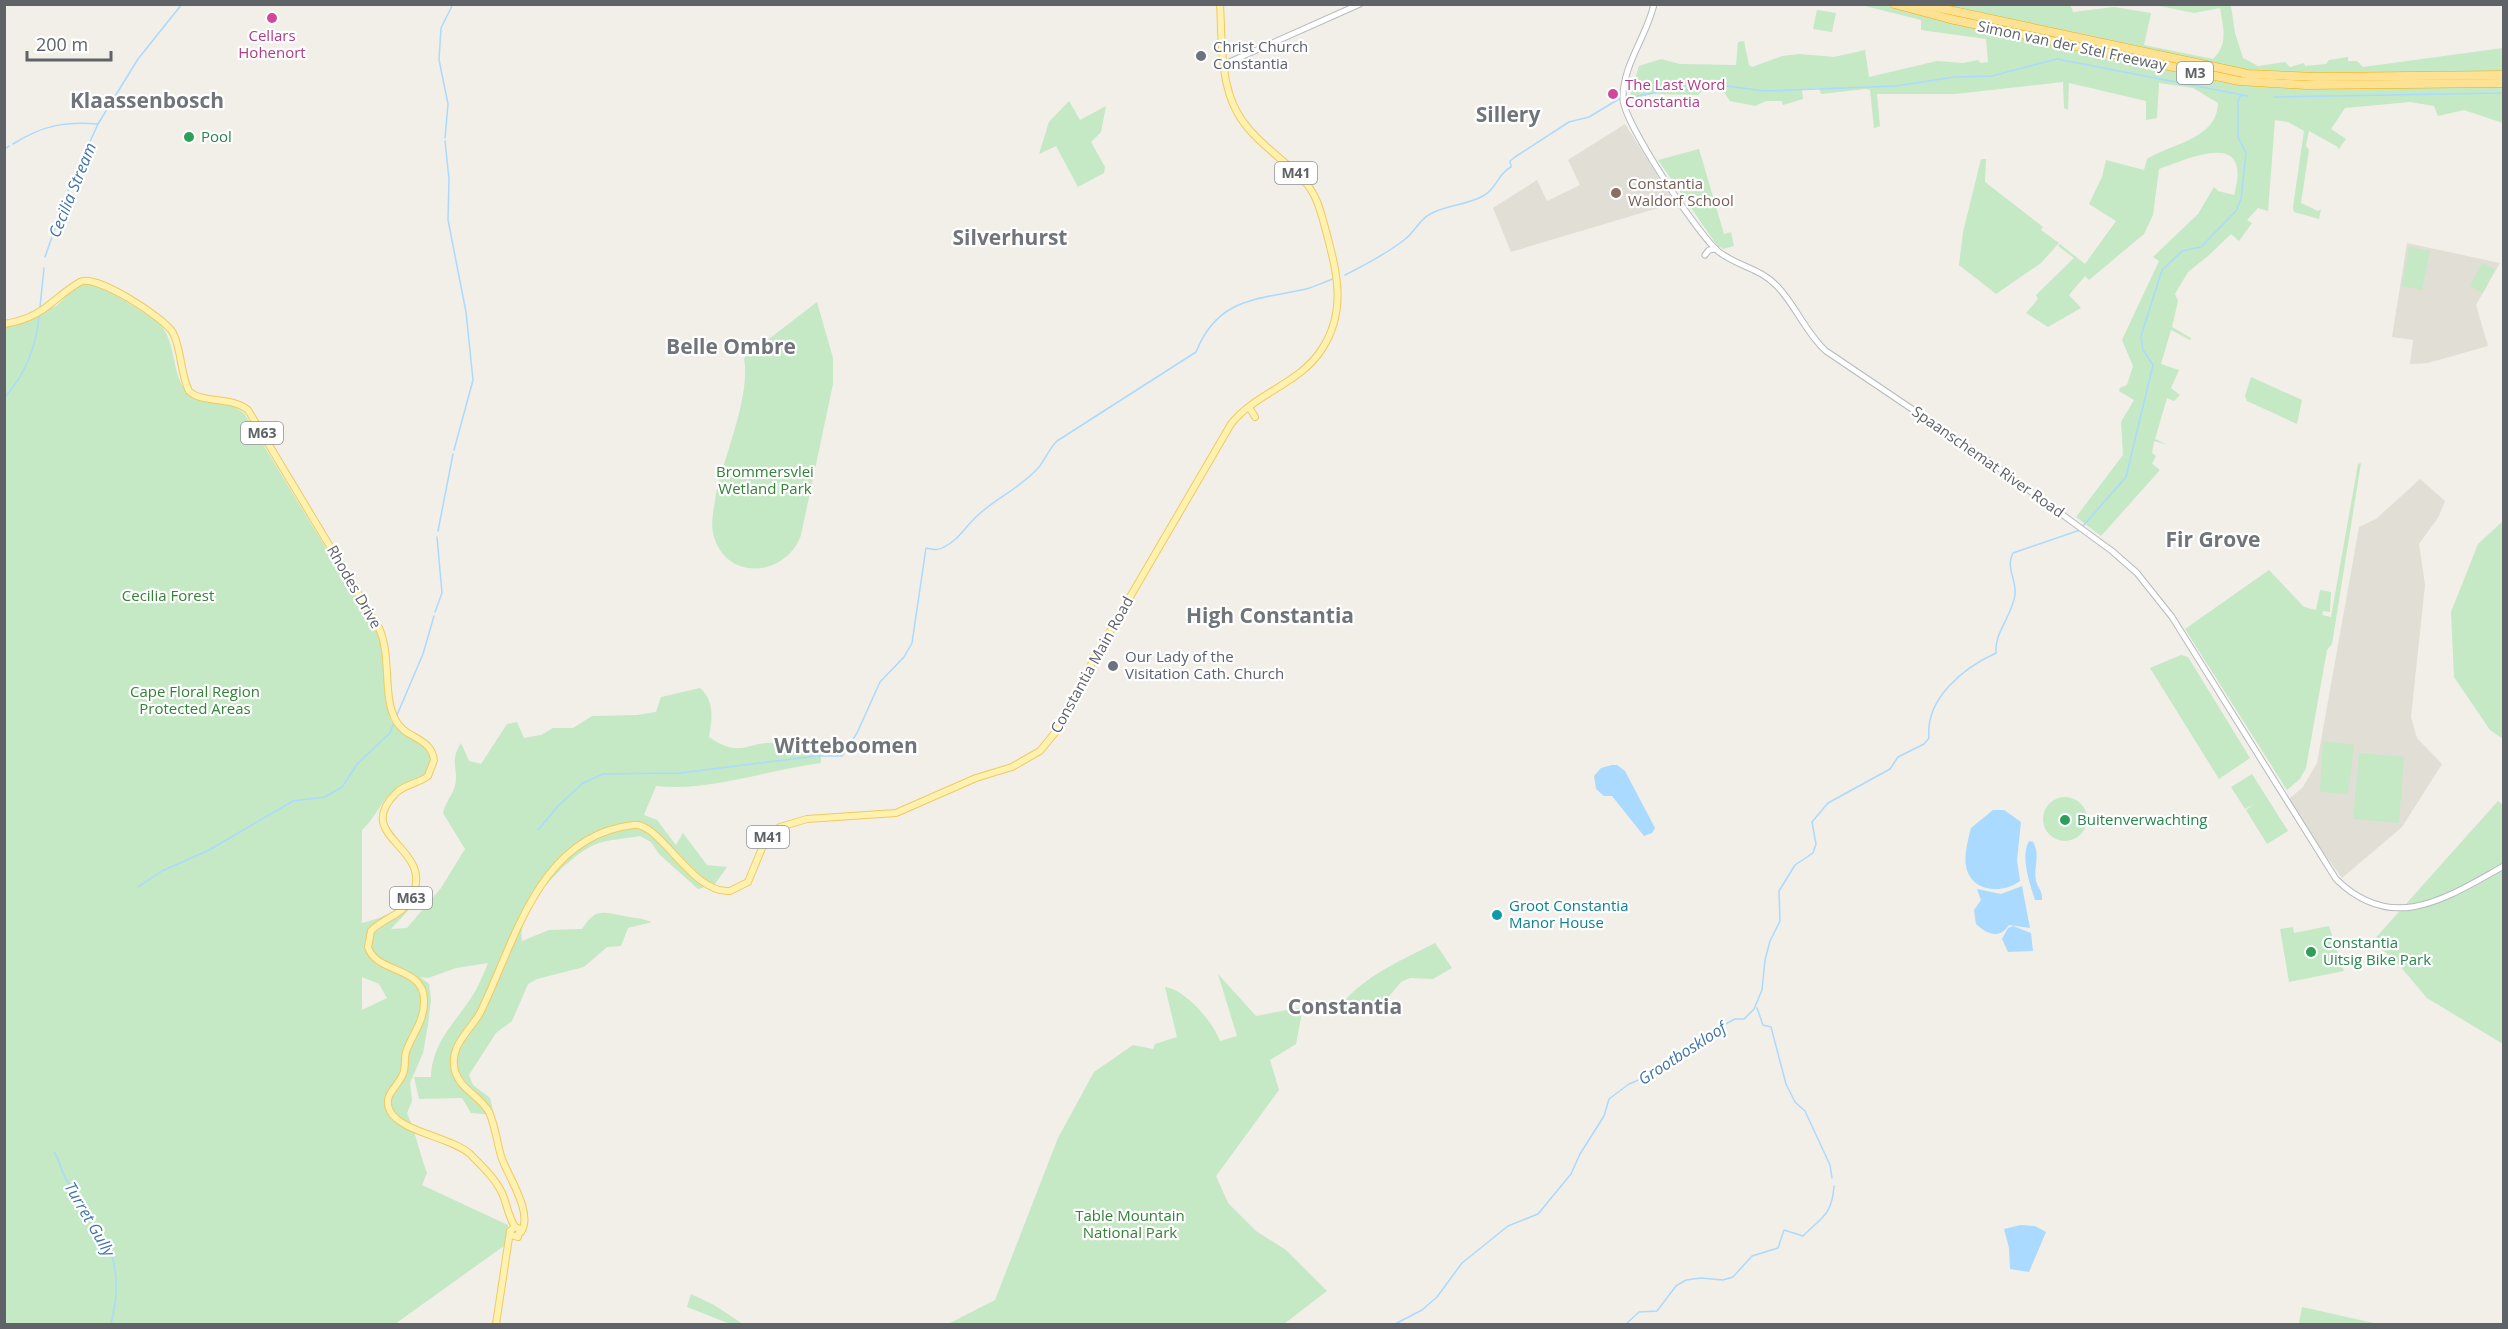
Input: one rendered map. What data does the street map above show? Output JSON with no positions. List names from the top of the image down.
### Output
{
  "streets": {
    "highway": ["Simon van der Stel Freeway", "M3"],
    "main road": [
      "M41",
      "M63",
      "Spaanschemat River Road",
      "Rhodes Drive",
      "Constantia Main Road"
    ]
  },
  "crossings": [
    ["M63", "Rhodes Drive"],
    ["M63", "Constantia Main Road"],
    ["Rhodes Drive", "Constantia Main Road"]
  ],
  "districts": [
    "Klaassenbosch",
    "Sillery",
    "Silverhurst",
    "Belle Ombre",
    "Fir Grove",
    "High Constantia",
    "Witteboomen",
    "Constantia"
  ],
  "water": ["Cecilia Stream", "Grootboskloof", "Turret Gully"],
  "parks": [
    "Brommersvlei Wetland Park",
    "Cecilia Forest",
    "Cape Floral Region Protected Areas",
    "Table Mountain National Park"
  ],
  "places": [
    "Cellars Hohenort",
    "Christ Church Constantia",
    "The Last Word Constantia",
    "Pool",
    "Constantia Waldorf School",
    "Our Lady of the Visitation Cath. Church",
    "Buitenverwachting",
    "Groot Constantia Manor House",
    "Constantia Uitsig Bike Park"
  ],
  "scale_bar": "200 m"
}
